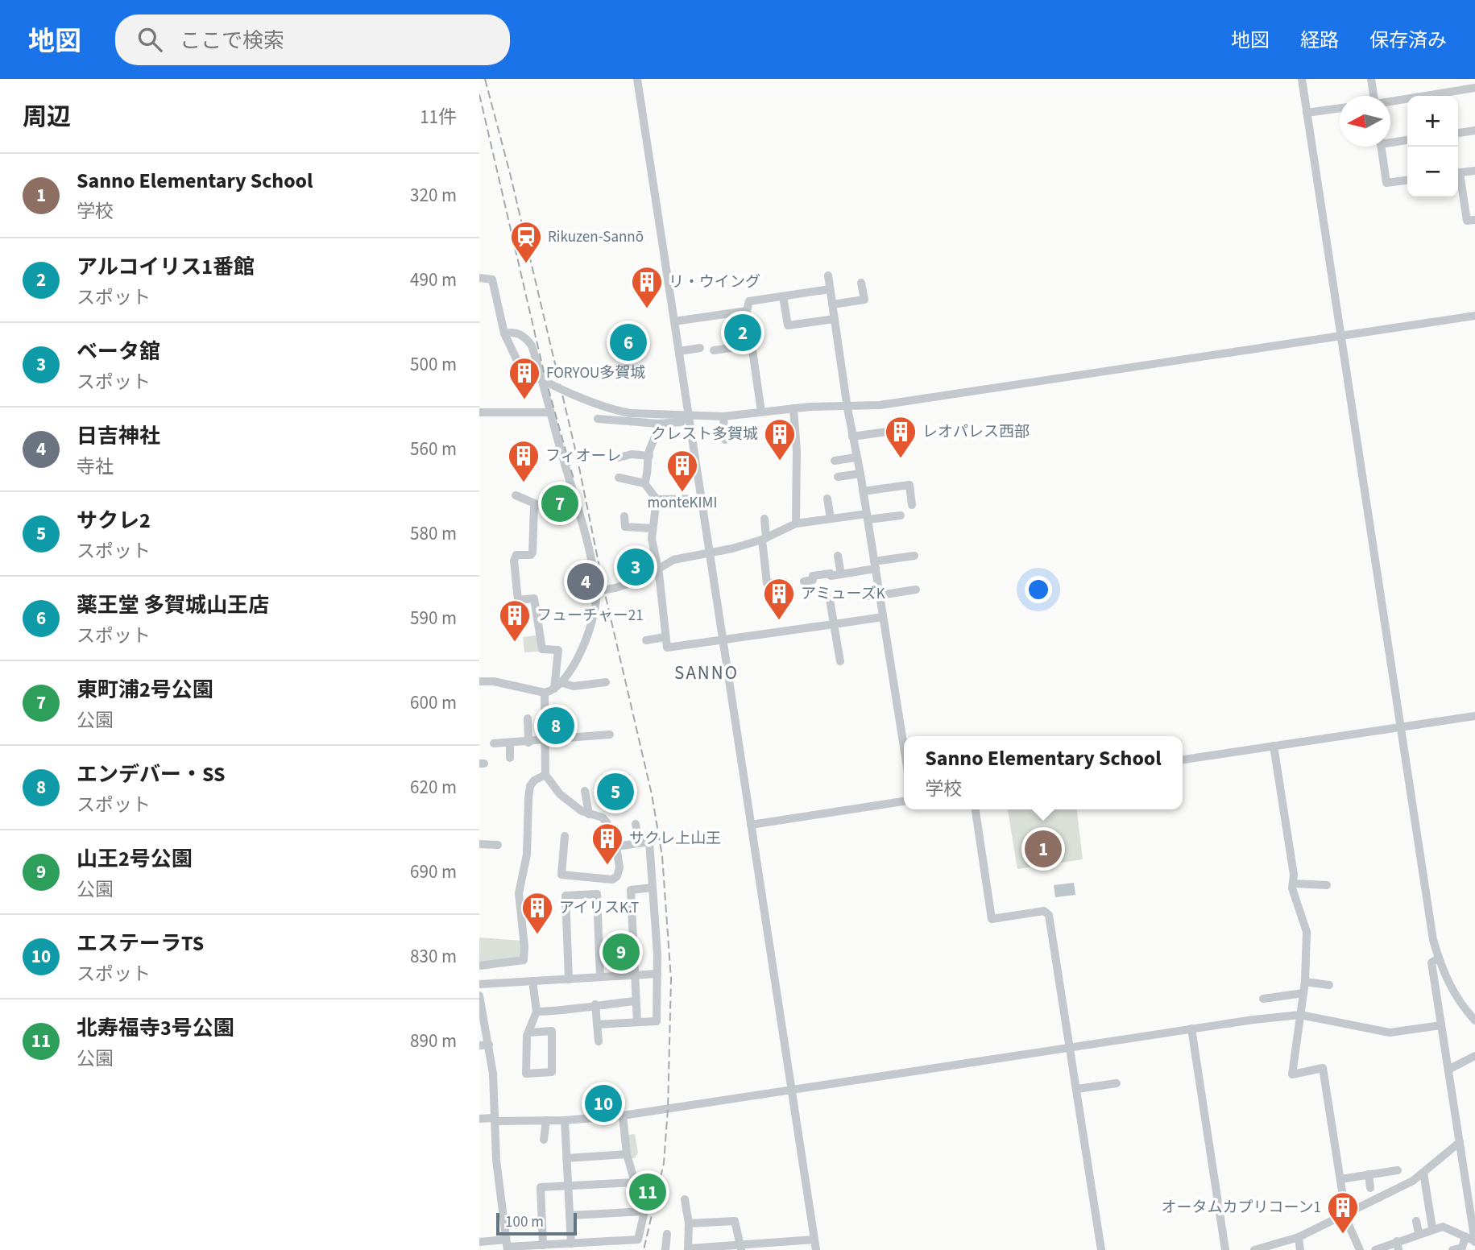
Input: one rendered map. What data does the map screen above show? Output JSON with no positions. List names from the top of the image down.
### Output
{
  "districts": ["SANNO"],
  "places": {
    "station": ["Rikuzen-Sannō"],
    "building": [
      "リ・ウイング",
      "FORYOU多賀城",
      "レオパレス西部",
      "クレスト多賀城",
      "フィオーレ",
      "monteKIMI",
      "アミューズK",
      "フューチャー21",
      "サクレ上山王",
      "アイリスK.T",
      "オータムカプリコーン1"
    ]
  },
  "scale_bar": "100 m",
  "north": "left",
  "page": {
    "header": "地図",
    "search": "ここで検索",
    "nav": ["地図", "経路", "保存済み"],
    "heading": ["周辺", "11件"],
    "map_buttons": ["+", "−"],
    "list": [
      {
        "mark": "1",
        "name": "Sanno Elementary School",
        "note": "学校",
        "value": "320 m"
      },
      {
        "mark": "2",
        "name": "アルコイリス1番館",
        "note": "スポット",
        "value": "490 m"
      },
      {
        "mark": "3",
        "name": "ベータ舘",
        "note": "スポット",
        "value": "500 m"
      },
      {
        "mark": "4",
        "name": "日吉神社",
        "note": "寺社",
        "value": "560 m"
      },
      {
        "mark": "5",
        "name": "サクレ2",
        "note": "スポット",
        "value": "580 m"
      },
      {
        "mark": "6",
        "name": "薬王堂 多賀城山王店",
        "note": "スポット",
        "value": "590 m"
      },
      {
        "mark": "7",
        "name": "東町浦2号公園",
        "note": "公園",
        "value": "600 m"
      },
      {
        "mark": "8",
        "name": "エンデバー・SS",
        "note": "スポット",
        "value": "620 m"
      },
      {
        "mark": "9",
        "name": "山王2号公園",
        "note": "公園",
        "value": "690 m"
      },
      {
        "mark": "10",
        "name": "エステーラTS",
        "note": "スポット",
        "value": "830 m"
      },
      {
        "mark": "11",
        "name": "北寿福寺3号公園",
        "note": "公園",
        "value": "890 m"
      }
    ],
    "pins": [
      "2",
      "6",
      "7",
      "3",
      "4",
      "8",
      "5",
      "1",
      "9",
      "10",
      "11"
    ],
    "popup": ["Sanno Elementary School", "学校"],
    "scale": "100 m"
  }
}
